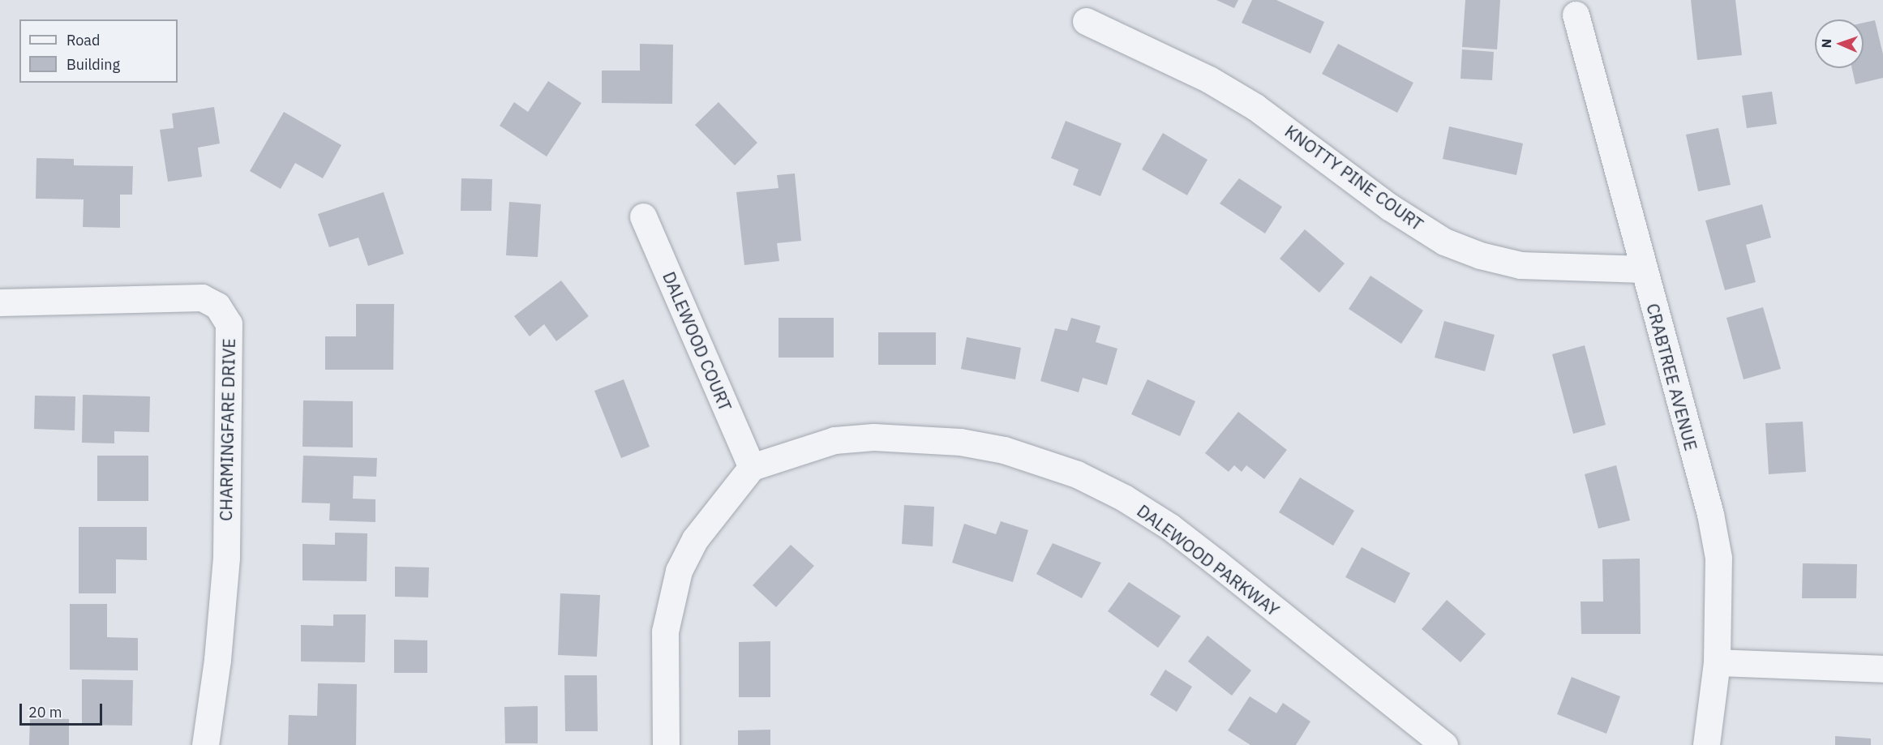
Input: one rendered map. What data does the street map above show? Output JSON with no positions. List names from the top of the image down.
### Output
{
  "streets": {
    "street": [
      "KNOTTY PINE COURT",
      "DALEWOOD COURT",
      "CRABTREE AVENUE",
      "CHARMINGFARE DRIVE",
      "DALEWOOD PARKWAY"
    ]
  },
  "crossings": [
    ["KNOTTY PINE COURT", "CRABTREE AVENUE"],
    ["DALEWOOD COURT", "DALEWOOD PARKWAY"]
  ],
  "legend": ["Road", "Building"],
  "scale_bar": "20 m",
  "north": "left"
}
